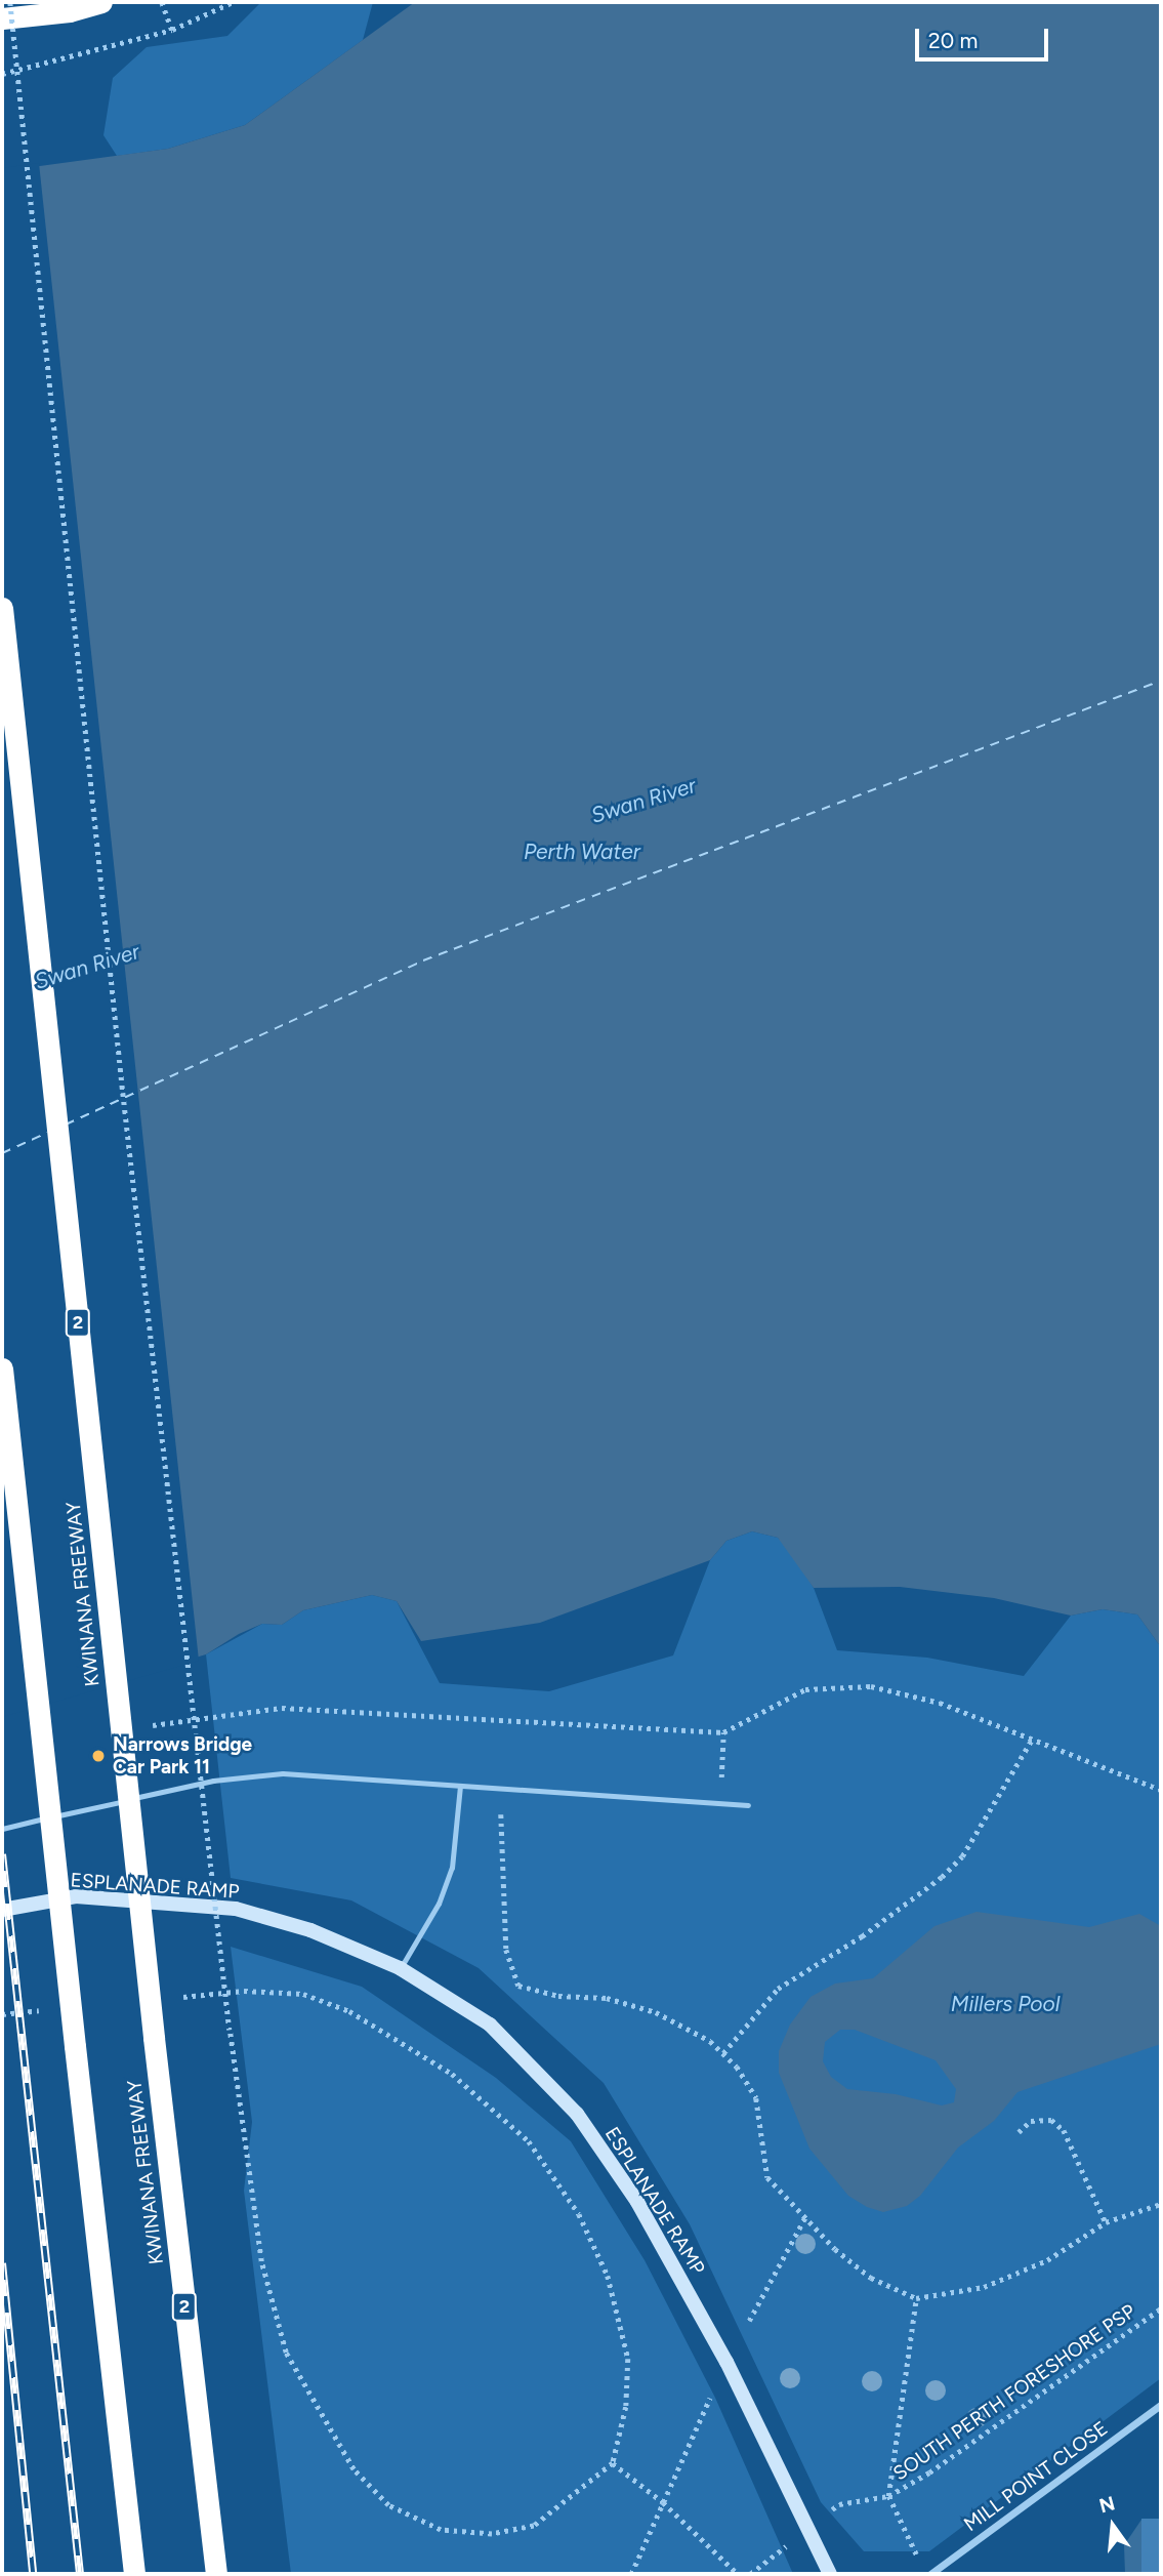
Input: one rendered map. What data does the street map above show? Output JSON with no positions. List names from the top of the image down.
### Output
{
  "streets": {
    "highway": ["2", "KWINANA FREEWAY"],
    "street": ["ESPLANADE RAMP", "MILL POINT CLOSE"],
    "path": ["SOUTH PERTH FORESHORE PSP"]
  },
  "water": ["Swan River", "Perth Water", "Millers Pool"],
  "places": ["Narrows Bridge Car Park 11"],
  "scale_bar": "20 m",
  "north": "top"
}
